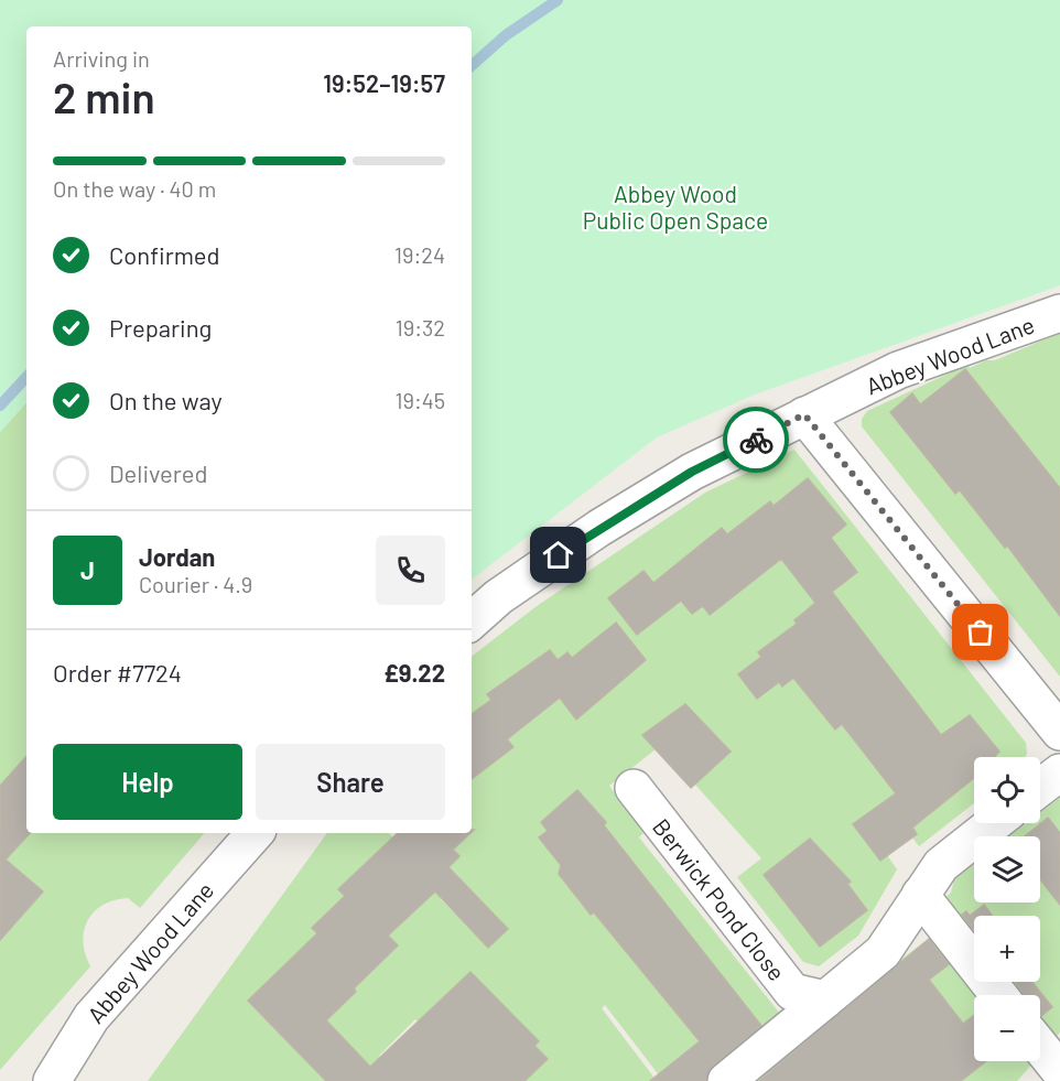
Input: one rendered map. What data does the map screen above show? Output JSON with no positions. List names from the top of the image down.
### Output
{
  "streets": {
    "street": ["Abbey Wood Lane", "Berwick Pond Close"]
  },
  "parks": ["Abbey Wood Public Open Space"],
  "page": {
    "heading": ["2 min", "Arriving in", "19:52–19:57"],
    "panel": [
      "Jordan",
      "Courier · 4.9",
      "Order #7724",
      "£9.22"
    ],
    "bar": "On the way · 40 m",
    "list": [
      ["Confirmed", "19:24"],
      ["Preparing", "19:32"],
      ["On the way", "19:45"],
      "Delivered"
    ],
    "round": "J",
    "buttons": ["Help", "Share"],
    "map_buttons": ["+", "−"]
  }
}
